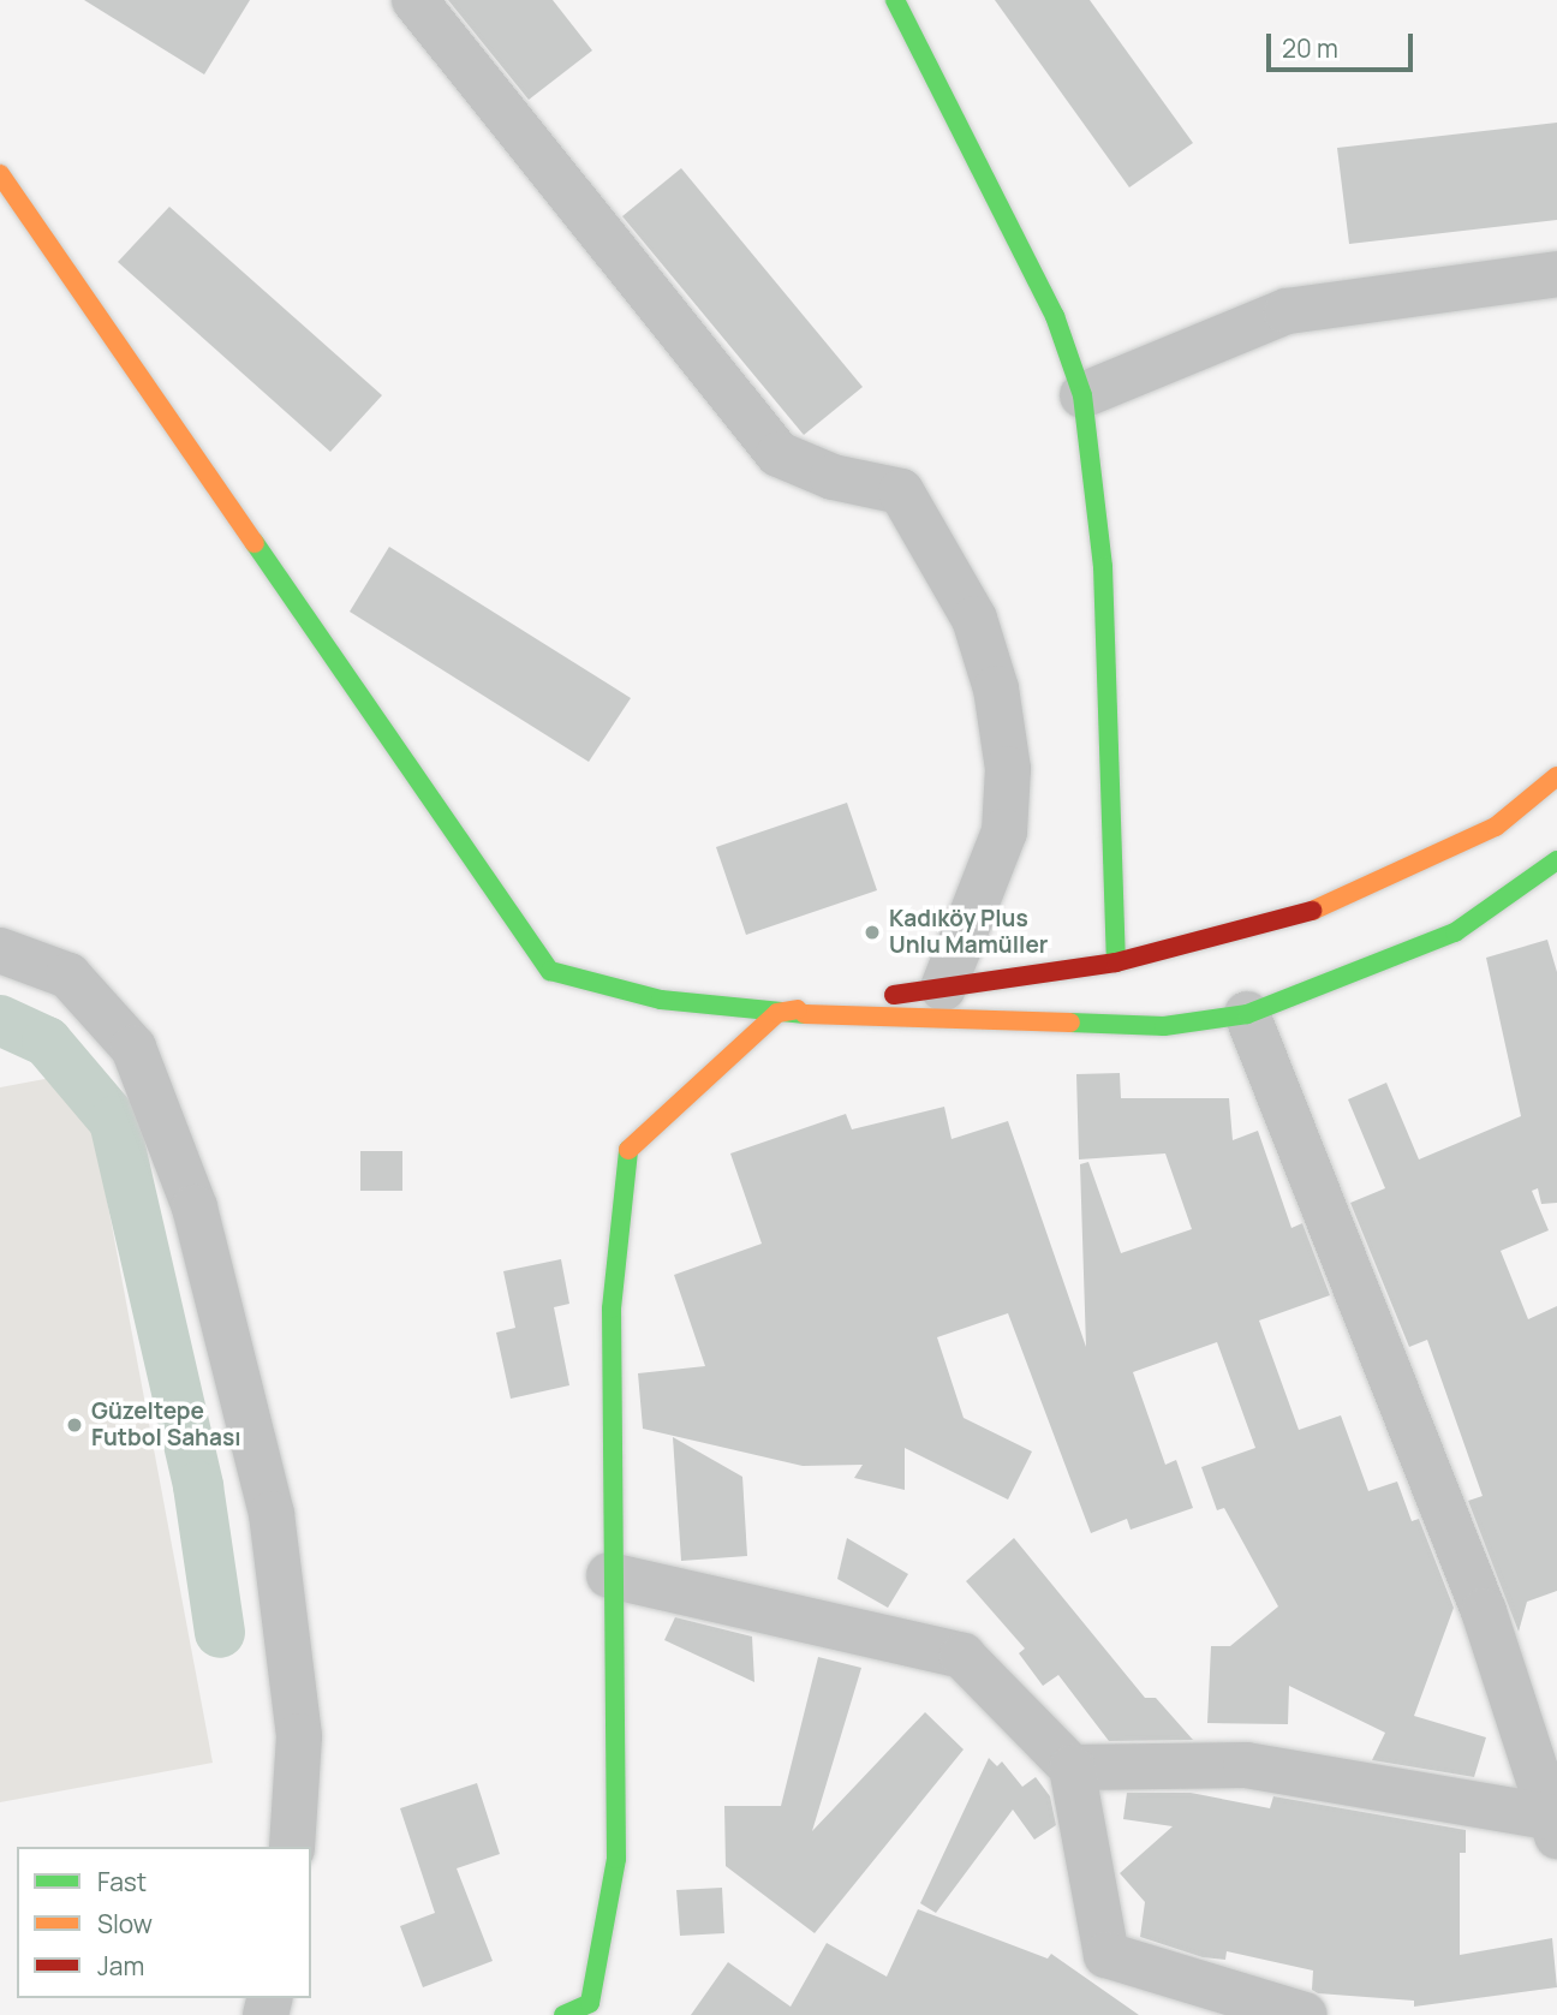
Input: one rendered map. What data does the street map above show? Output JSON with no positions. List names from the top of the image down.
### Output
{
  "places": ["Kadıköy Plus Unlu Mamüller", "Güzeltepe Futbol Sahası"],
  "legend": ["Fast", "Slow", "Jam"],
  "scale_bar": "20 m"
}
